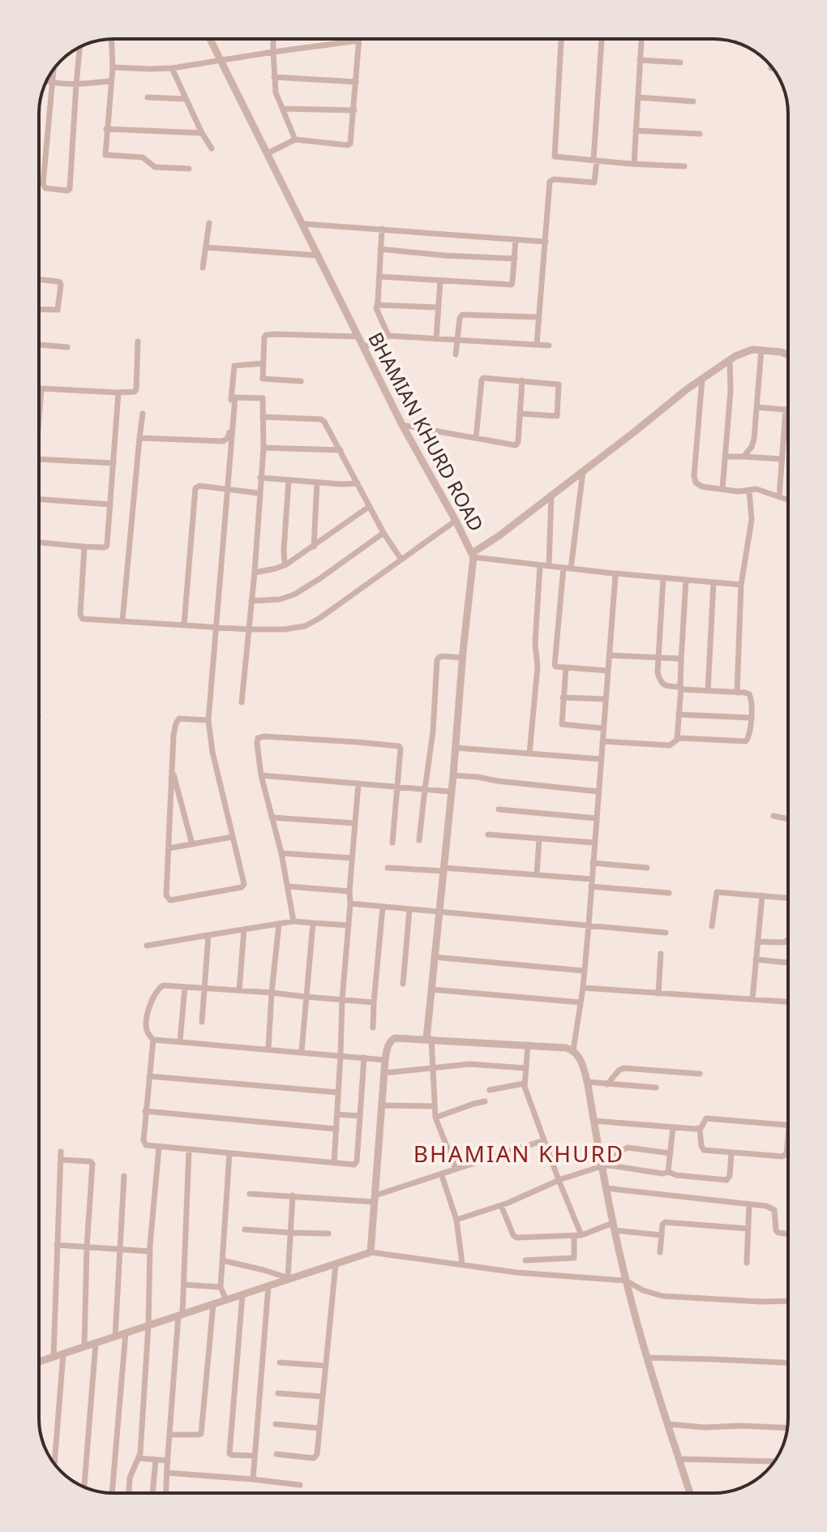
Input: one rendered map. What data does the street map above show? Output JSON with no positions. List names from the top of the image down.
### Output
{
  "streets": {
    "street": ["BHAMIAN KHURD ROAD"]
  },
  "districts": ["BHAMIAN KHURD"]
}
